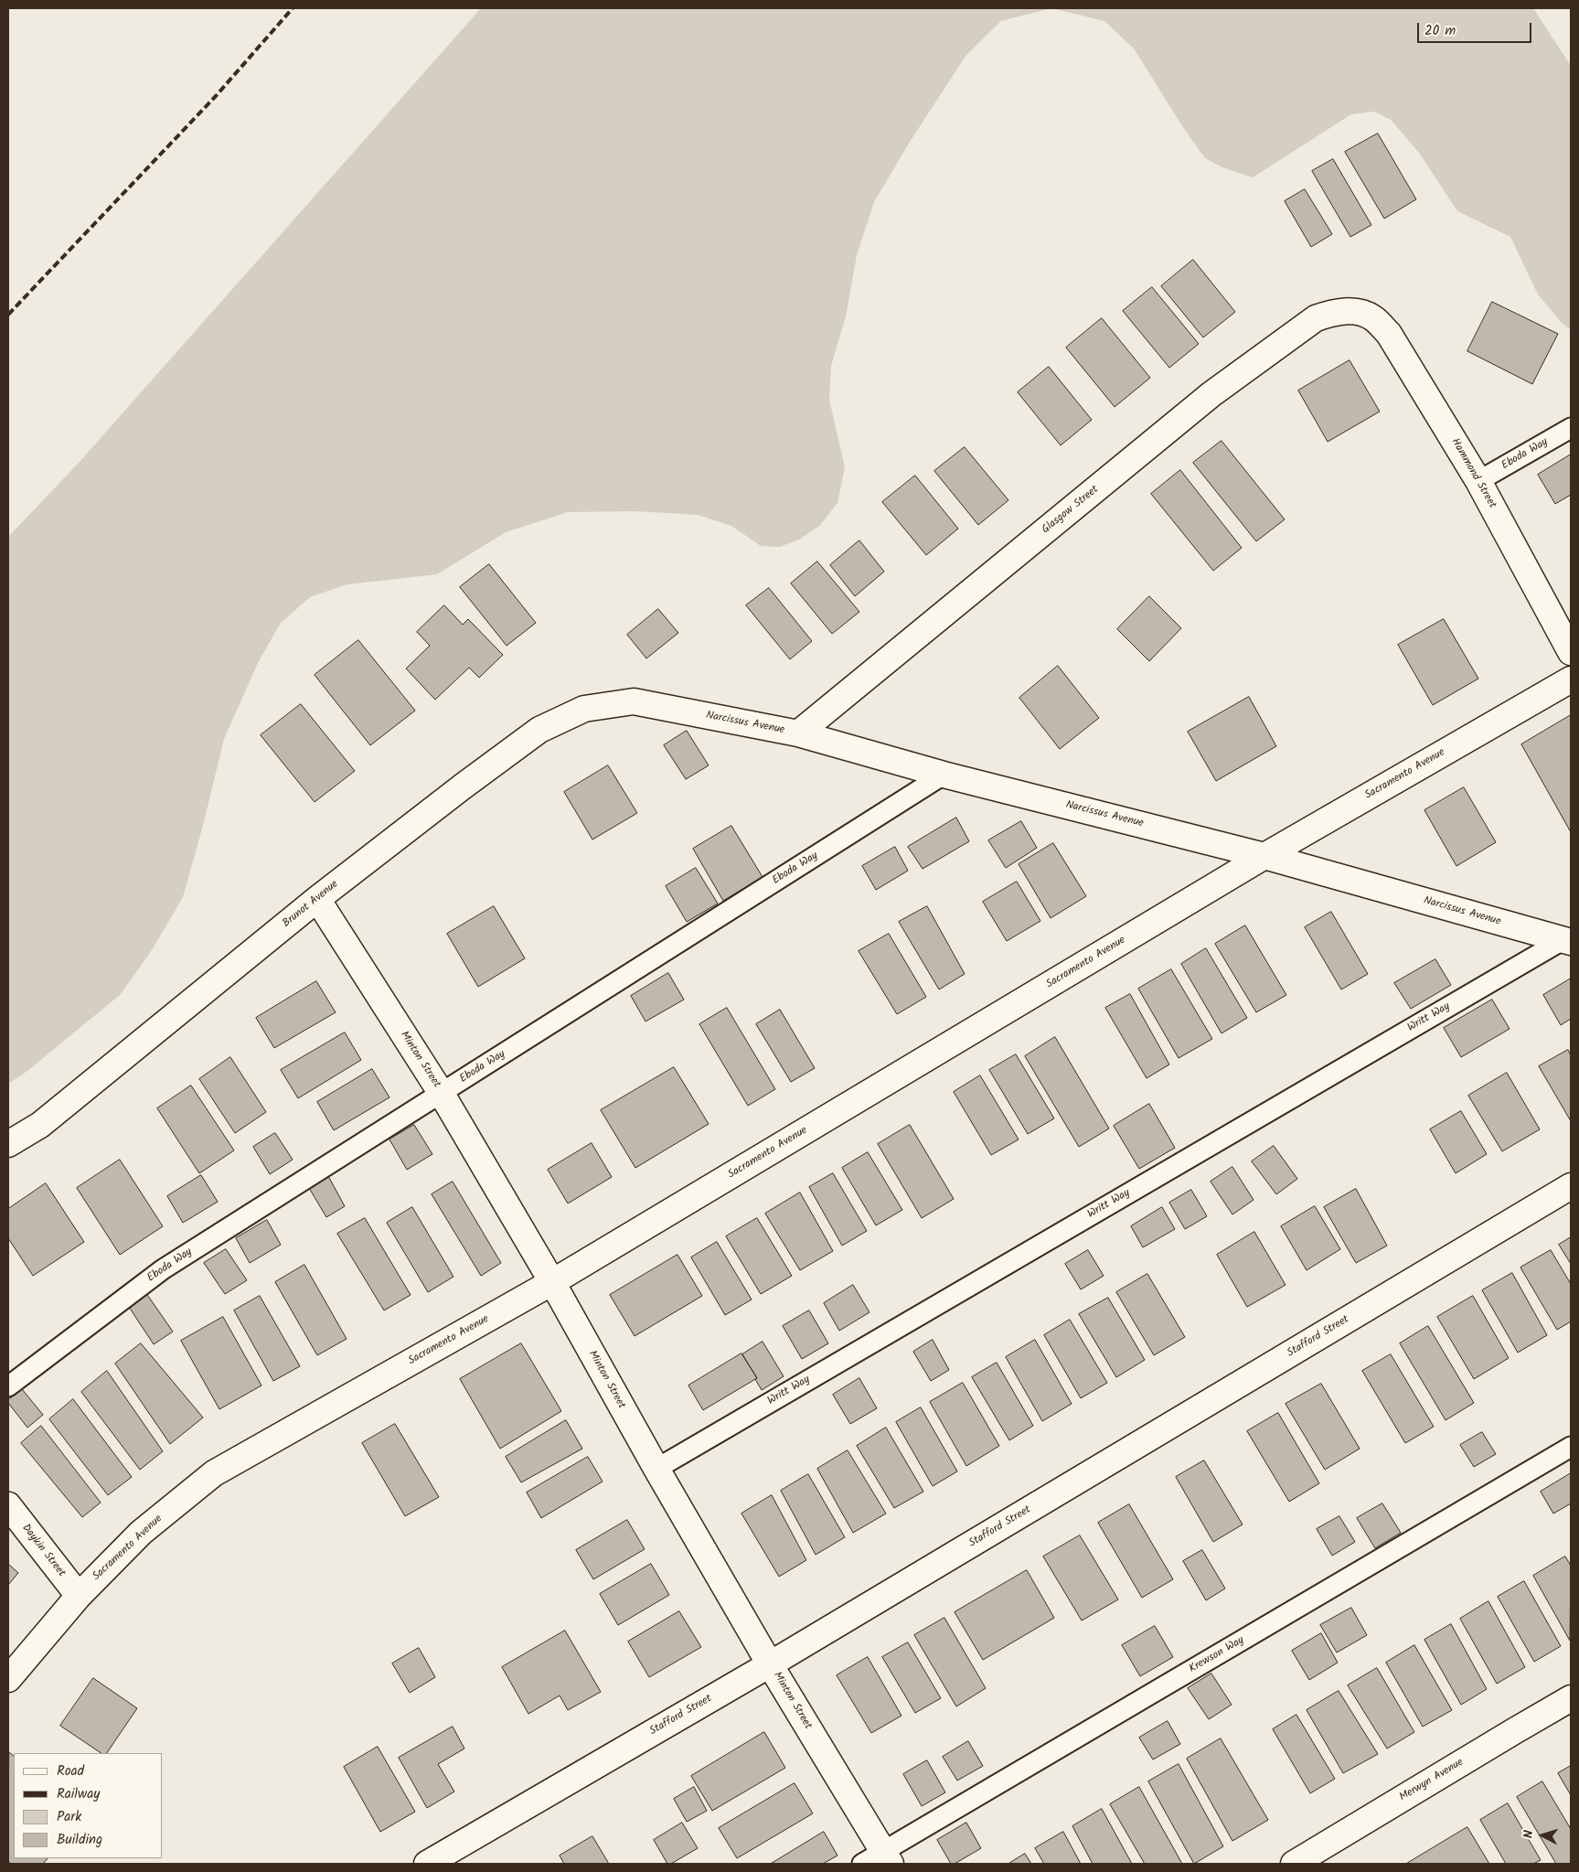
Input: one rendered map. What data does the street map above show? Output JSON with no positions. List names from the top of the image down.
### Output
{
  "streets": {
    "street": [
      "Hammond Street",
      "Glasgow Street",
      "Narcissus Avenue",
      "Sacramento Avenue",
      "Brunot Avenue",
      "Minton Street",
      "Stafford Street",
      "Daykin Street",
      "Merwyn Avenue"
    ],
    "lane": ["Eboda Way", "Writt Way", "Krewson Way"]
  },
  "crossings": [
    ["Eboda Way", "Hammond Street"],
    ["Eboda Way", "Narcissus Avenue"],
    ["Eboda Way", "Minton Street"],
    ["Hammond Street", "Glasgow Street"],
    ["Glasgow Street", "Narcissus Avenue"],
    ["Narcissus Avenue", "Sacramento Avenue"],
    ["Narcissus Avenue", "Brunot Avenue"],
    ["Narcissus Avenue", "Writt Way"],
    ["Sacramento Avenue", "Minton Street"],
    ["Sacramento Avenue", "Daykin Street"],
    ["Brunot Avenue", "Minton Street"],
    ["Writt Way", "Minton Street"],
    ["Minton Street", "Stafford Street"],
    ["Minton Street", "Krewson Way"]
  ],
  "legend": [
    "Road",
    "Railway",
    "Park",
    "Building"
  ],
  "scale_bar": "20 m",
  "north": "left"
}
